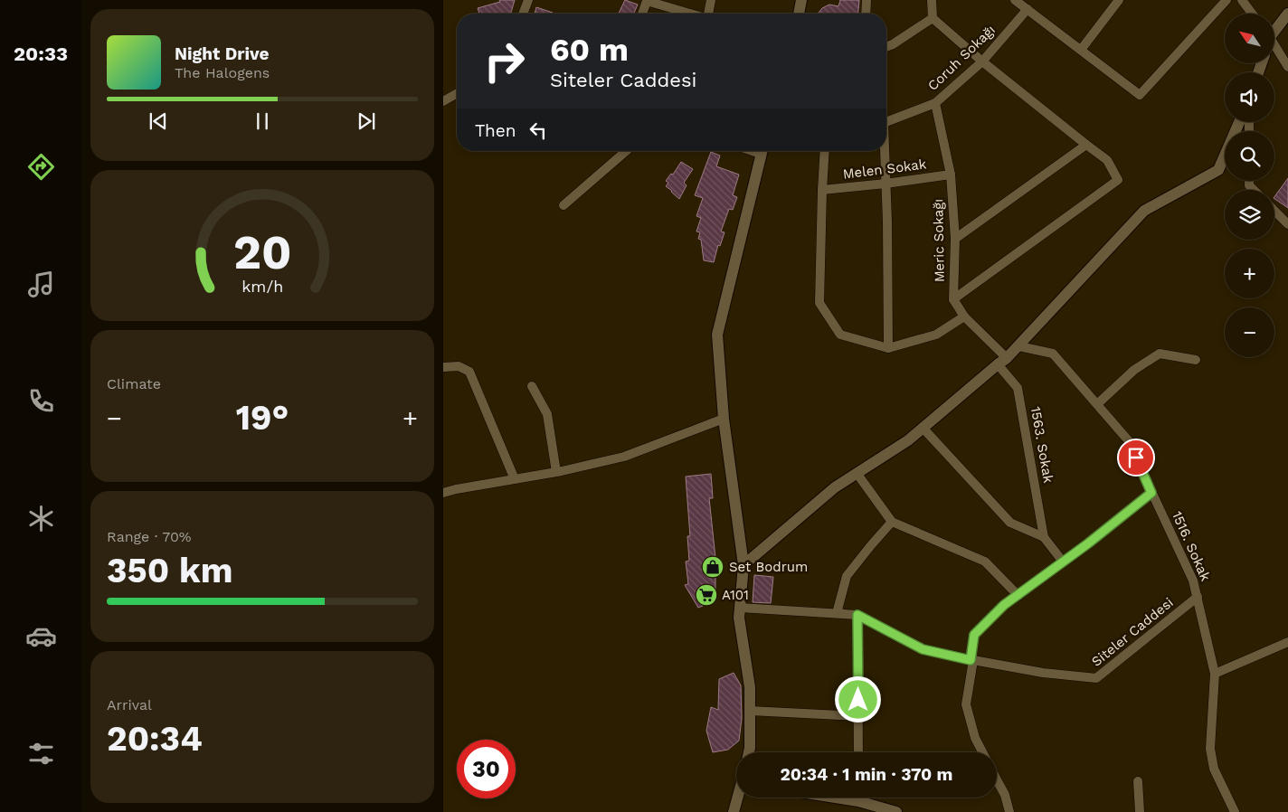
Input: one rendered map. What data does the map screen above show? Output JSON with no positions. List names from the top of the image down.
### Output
{
  "streets": {
    "street": [
      "Coruh Sokağı",
      "Melen Sokak",
      "Meric Sokağı",
      "1563. Sokak",
      "1516. Sokak",
      "Siteler Caddesi"
    ]
  },
  "crossings": [
    ["Coruh Sokağı", "Meric Sokağı"],
    ["Melen Sokak", "Meric Sokağı"],
    ["Meric Sokağı", "1563. Sokak"],
    ["1516. Sokak", "Siteler Caddesi"]
  ],
  "places": {
    "shop": ["Set Bodrum"],
    "supermarket": ["A101"]
  },
  "north": "top left",
  "page": {
    "tabs": "20:33",
    "map_buttons": ["+", "−"],
    "turn": ["60 m", "Siteler Caddesi"],
    "song": ["Night Drive", "The Halogens"],
    "then": "Then",
    "tile": [
      "Climate",
      ["Range · 70%", "350 km"],
      ["Arrival", "20:34"]
    ],
    "heat": ["−", "19°", "+"],
    "limit": "30",
    "trip": "20:34 · 1 min · 370 m",
    "gauge": ["20", "km/h"]
  }
}
